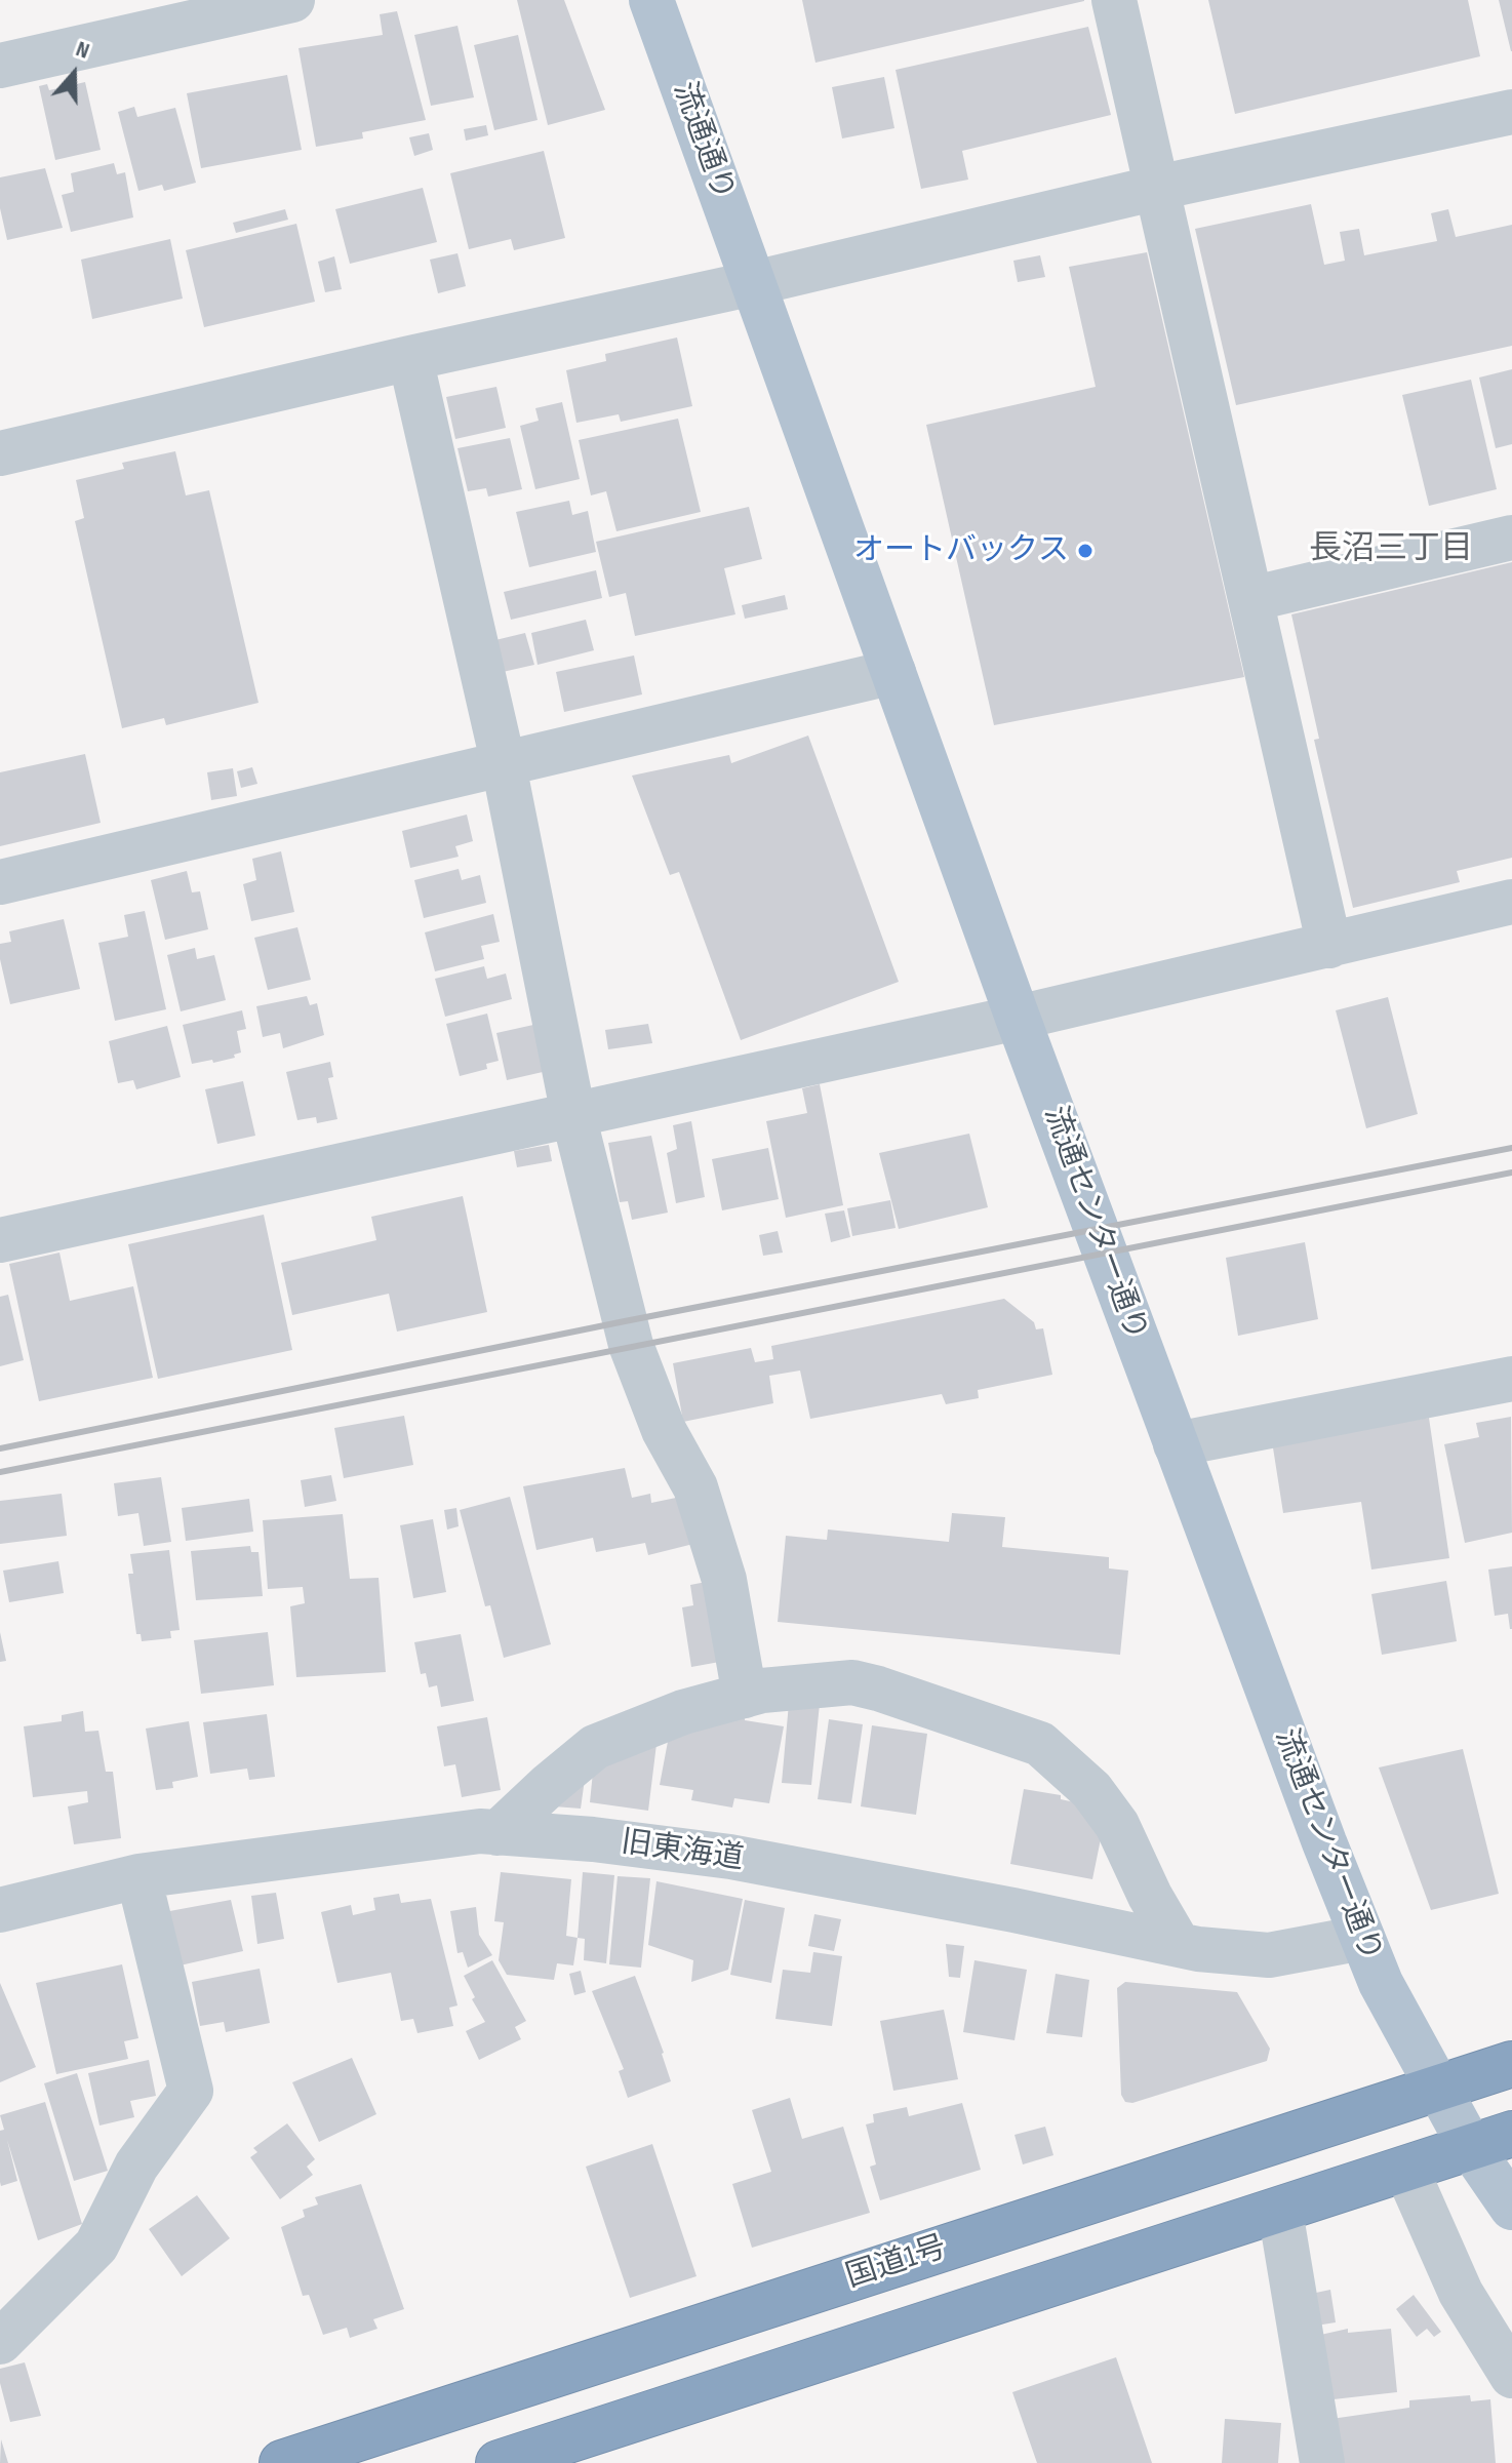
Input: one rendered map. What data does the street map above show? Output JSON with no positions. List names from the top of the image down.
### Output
{
  "streets": {
    "highway": ["国道1号"],
    "main road": ["流通通り", "流通センター通り"],
    "street": ["旧東海道"]
  },
  "crossings": [
    ["流通通り", "流通センター通り"],
    ["流通センター通り", "旧東海道"],
    ["流通センター通り", "国道1号"]
  ],
  "districts": ["長沼三丁目"],
  "places": ["オートバックス"],
  "north": "top"
}
